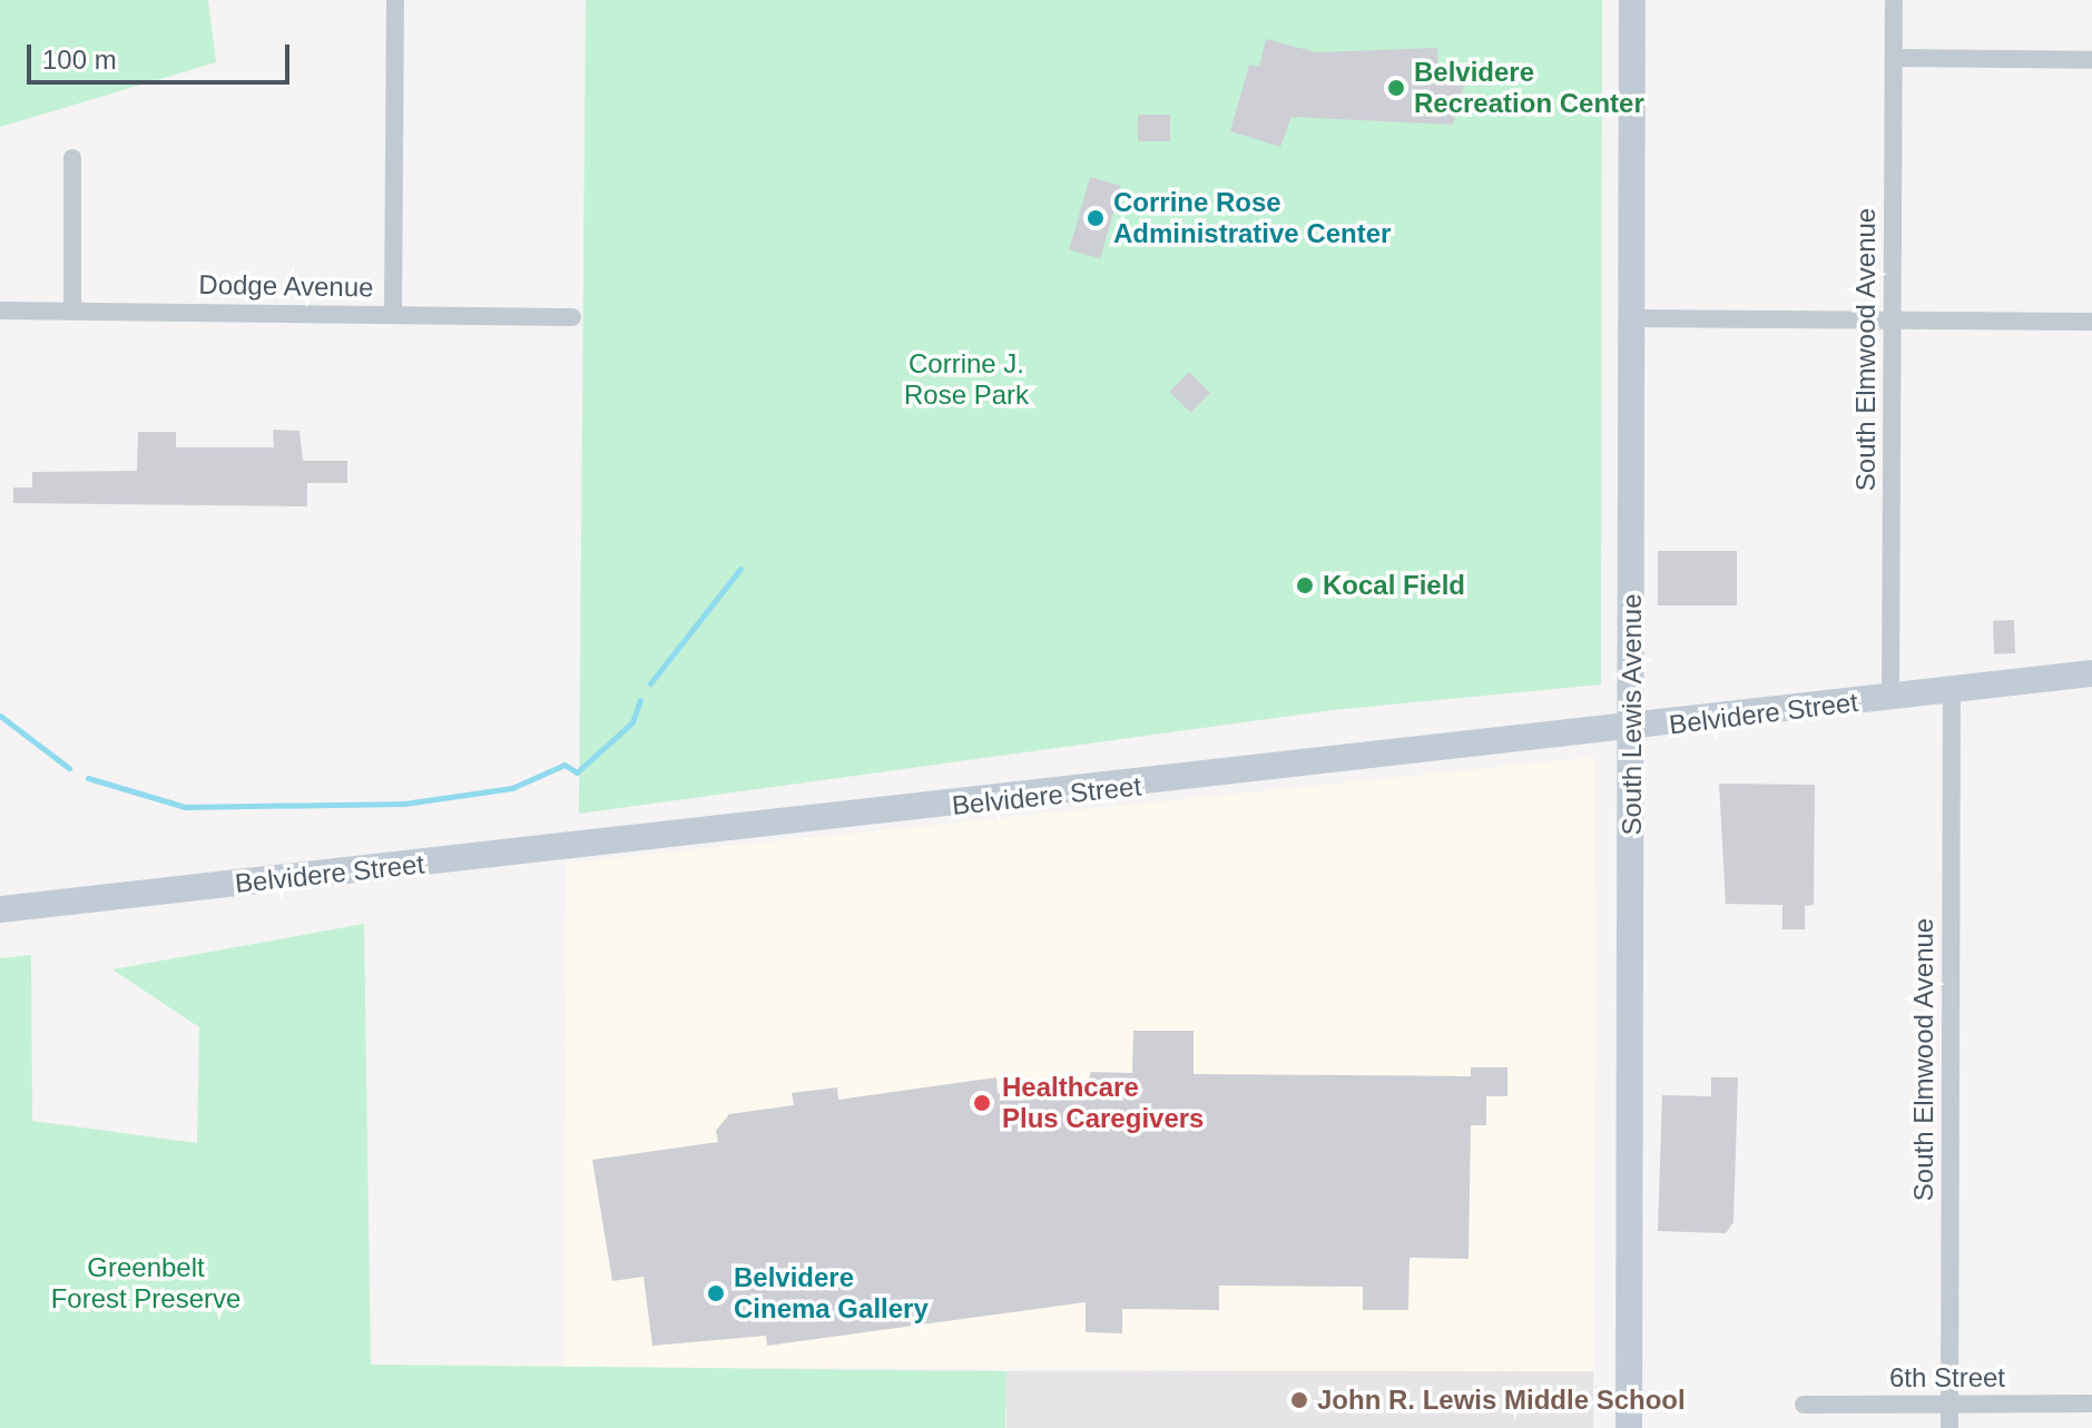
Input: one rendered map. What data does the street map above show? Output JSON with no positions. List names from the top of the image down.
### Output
{
  "streets": {
    "main road": ["Belvidere Street", "South Lewis Avenue"],
    "street": ["Dodge Avenue", "South Elmwood Avenue", "6th Street"]
  },
  "crossings": [
    ["South Elmwood Avenue", "Belvidere Street"],
    ["South Elmwood Avenue", "6th Street"],
    ["Belvidere Street", "South Lewis Avenue"]
  ],
  "parks": ["Corrine J. Rose Park", "Greenbelt Forest Preserve"],
  "places": [
    "Belvidere Recreation Center",
    "Corrine Rose Administrative Center",
    "Kocal Field",
    "Healthcare Plus Caregivers",
    "Belvidere Cinema Gallery",
    "John R. Lewis Middle School"
  ],
  "scale_bar": "100 m"
}
